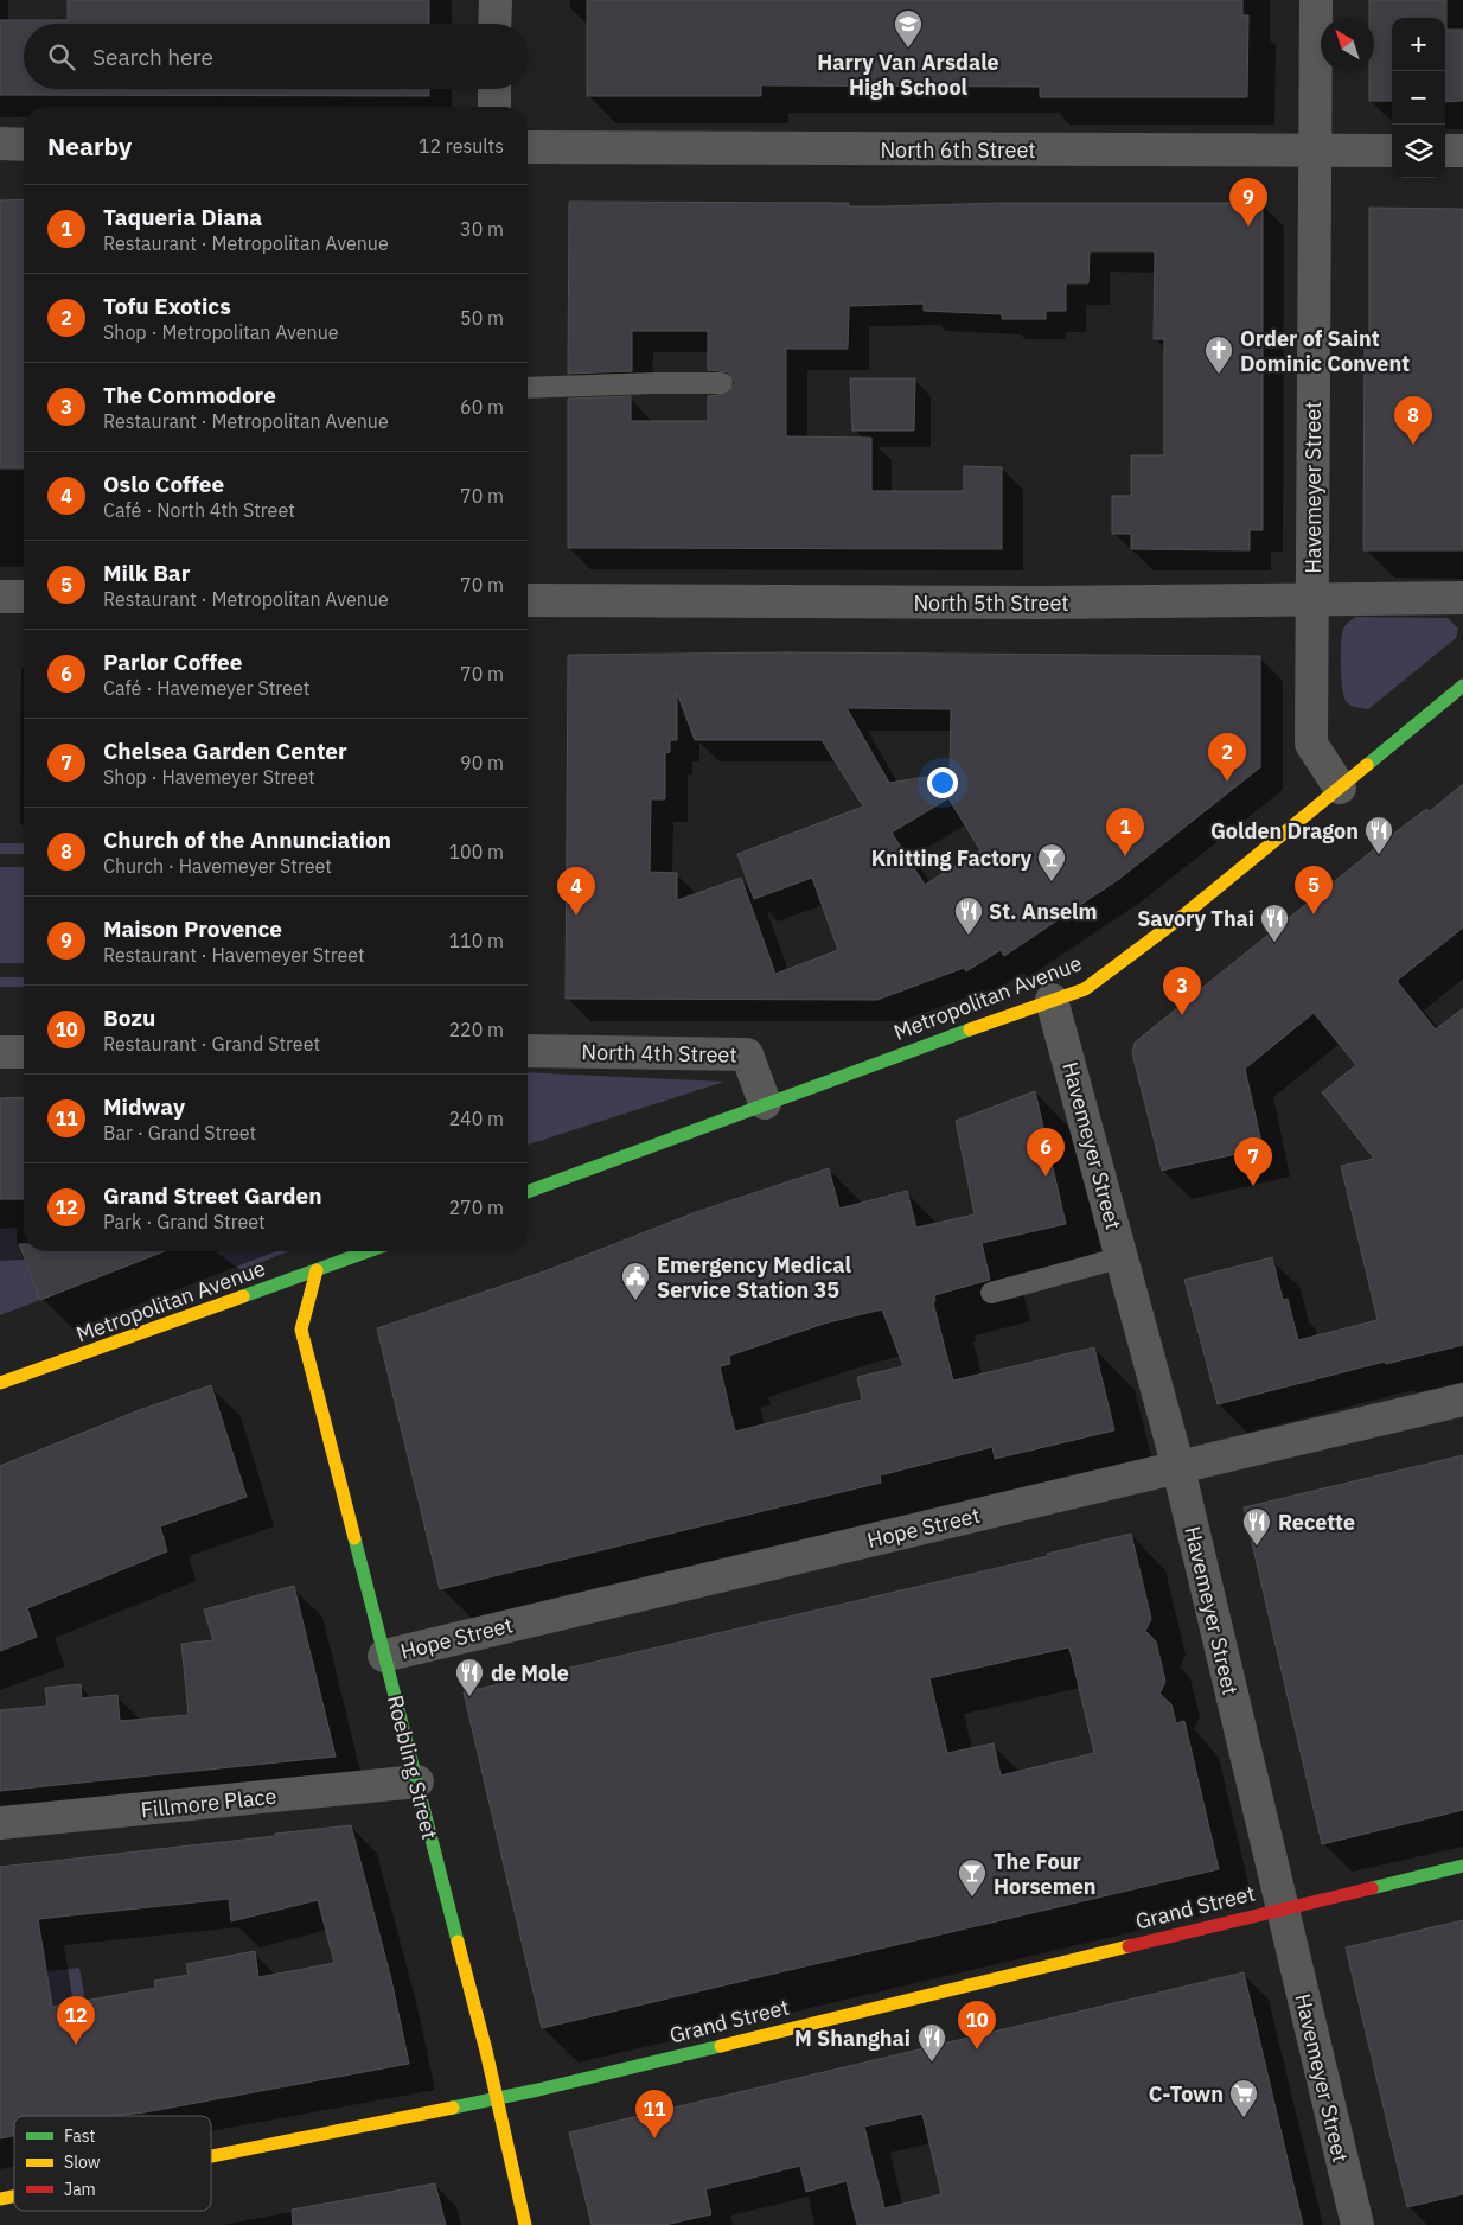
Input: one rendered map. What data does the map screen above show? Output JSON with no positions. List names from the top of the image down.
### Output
{
  "streets": {
    "main road": ["Metropolitan Avenue", "Roebling Street", "Grand Street"],
    "street": [
      "North 6th Street",
      "Havemeyer Street",
      "North 5th Street",
      "North 4th Street",
      "Hope Street",
      "Fillmore Place"
    ]
  },
  "crossings": [
    ["North 6th Street", "Havemeyer Street"],
    ["Havemeyer Street", "North 5th Street"],
    ["Havemeyer Street", "Metropolitan Avenue"],
    ["Havemeyer Street", "Hope Street"],
    ["Havemeyer Street", "Grand Street"],
    ["Metropolitan Avenue", "North 4th Street"],
    ["Metropolitan Avenue", "Roebling Street"],
    ["Hope Street", "Roebling Street"],
    ["Roebling Street", "Fillmore Place"],
    ["Roebling Street", "Grand Street"]
  ],
  "places": {
    "school or university": ["Harry Van Arsdale High School"],
    "church": ["Order of Saint Dominic Convent"],
    "restaurant": [
      "Golden Dragon",
      "St. Anselm",
      "Savory Thai",
      "Recette",
      "de Mole",
      "M Shanghai"
    ],
    "bar": ["Knitting Factory", "The Four Horsemen"],
    "public building": ["Emergency Medical Service Station 35"],
    "supermarket": ["C-Town"]
  },
  "legend": ["Fast", "Slow", "Jam"],
  "north": "top left",
  "page": {
    "map_buttons": ["+", "−"],
    "search": "Search here",
    "heading": ["Nearby", "12 results"],
    "pins": [
      "9",
      "8",
      "2",
      "1",
      "5",
      "4",
      "3",
      "6",
      "7",
      "12",
      "10",
      "11"
    ],
    "list": [
      {
        "mark": "1",
        "name": "Taqueria Diana",
        "note": "Restaurant · Metropolitan Avenue",
        "value": "30 m"
      },
      {
        "mark": "2",
        "name": "Tofu Exotics",
        "note": "Shop · Metropolitan Avenue",
        "value": "50 m"
      },
      {
        "mark": "3",
        "name": "The Commodore",
        "note": "Restaurant · Metropolitan Avenue",
        "value": "60 m"
      },
      {
        "mark": "4",
        "name": "Oslo Coffee",
        "note": "Café · North 4th Street",
        "value": "70 m"
      },
      {
        "mark": "5",
        "name": "Milk Bar",
        "note": "Restaurant · Metropolitan Avenue",
        "value": "70 m"
      },
      {
        "mark": "6",
        "name": "Parlor Coffee",
        "note": "Café · Havemeyer Street",
        "value": "70 m"
      },
      {
        "mark": "7",
        "name": "Chelsea Garden Center",
        "note": "Shop · Havemeyer Street",
        "value": "90 m"
      },
      {
        "mark": "8",
        "name": "Church of the Annunciation",
        "note": "Church · Havemeyer Street",
        "value": "100 m"
      },
      {
        "mark": "9",
        "name": "Maison Provence",
        "note": "Restaurant · Havemeyer Street",
        "value": "110 m"
      },
      {
        "mark": "10",
        "name": "Bozu",
        "note": "Restaurant · Grand Street",
        "value": "220 m"
      },
      {
        "mark": "11",
        "name": "Midway",
        "note": "Bar · Grand Street",
        "value": "240 m"
      },
      {
        "mark": "12",
        "name": "Grand Street Garden",
        "note": "Park · Grand Street",
        "value": "270 m"
      }
    ]
  }
}
